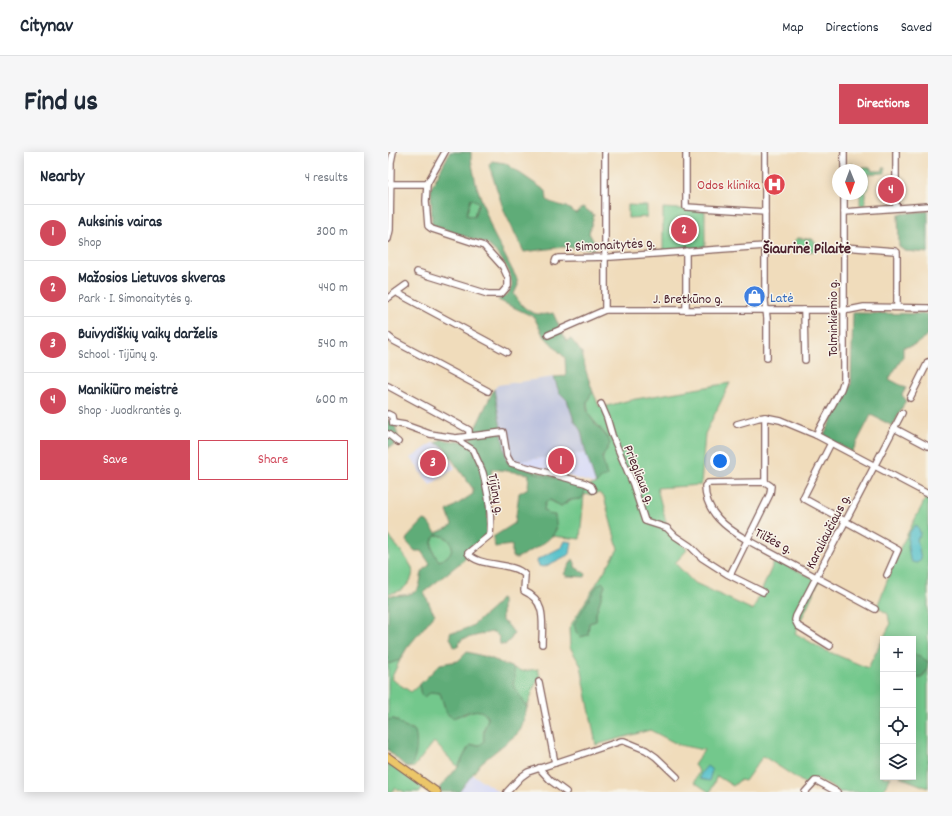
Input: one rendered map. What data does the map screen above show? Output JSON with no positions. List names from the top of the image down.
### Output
{
  "streets": {
    "street": [
      "I. Simonaitytės g.",
      "J. Bretkūno g.",
      "Tolminkiemio g.",
      "Priegliaus g.",
      "Tijūnų g.",
      "Karaliaučiaus g.",
      "Tilžės g."
    ]
  },
  "crossings": [
    ["J. Bretkūno g.", "Tolminkiemio g."],
    ["Karaliaučiaus g.", "Tilžės g."]
  ],
  "districts": ["Šiaurinė Pilaitė"],
  "places": {
    "hospital": ["Odos klinika"],
    "shop": ["Latė"]
  },
  "north": "bottom",
  "page": {
    "header": "Citynav",
    "nav": ["Map", "Directions", "Saved"],
    "title": "Find us",
    "buttons": [
      "Directions",
      ["Save", "Share"]
    ],
    "heading": ["Nearby", "4 results"],
    "pins": [
      "4",
      "2",
      "1",
      "3"
    ],
    "list": [
      {
        "mark": "1",
        "name": "Auksinis vairas",
        "note": "Shop",
        "value": "300 m"
      },
      {
        "mark": "2",
        "name": "Mažosios Lietuvos skveras",
        "note": "Park · I. Simonaitytės g.",
        "value": "440 m"
      },
      {
        "mark": "3",
        "name": "Buivydiškių vaikų darželis",
        "note": "School · Tijūnų g.",
        "value": "540 m"
      },
      {
        "mark": "4",
        "name": "Manikiūro meistrė",
        "note": "Shop · Juodkrantės g.",
        "value": "600 m"
      }
    ],
    "map_buttons": ["+", "−"]
  }
}
